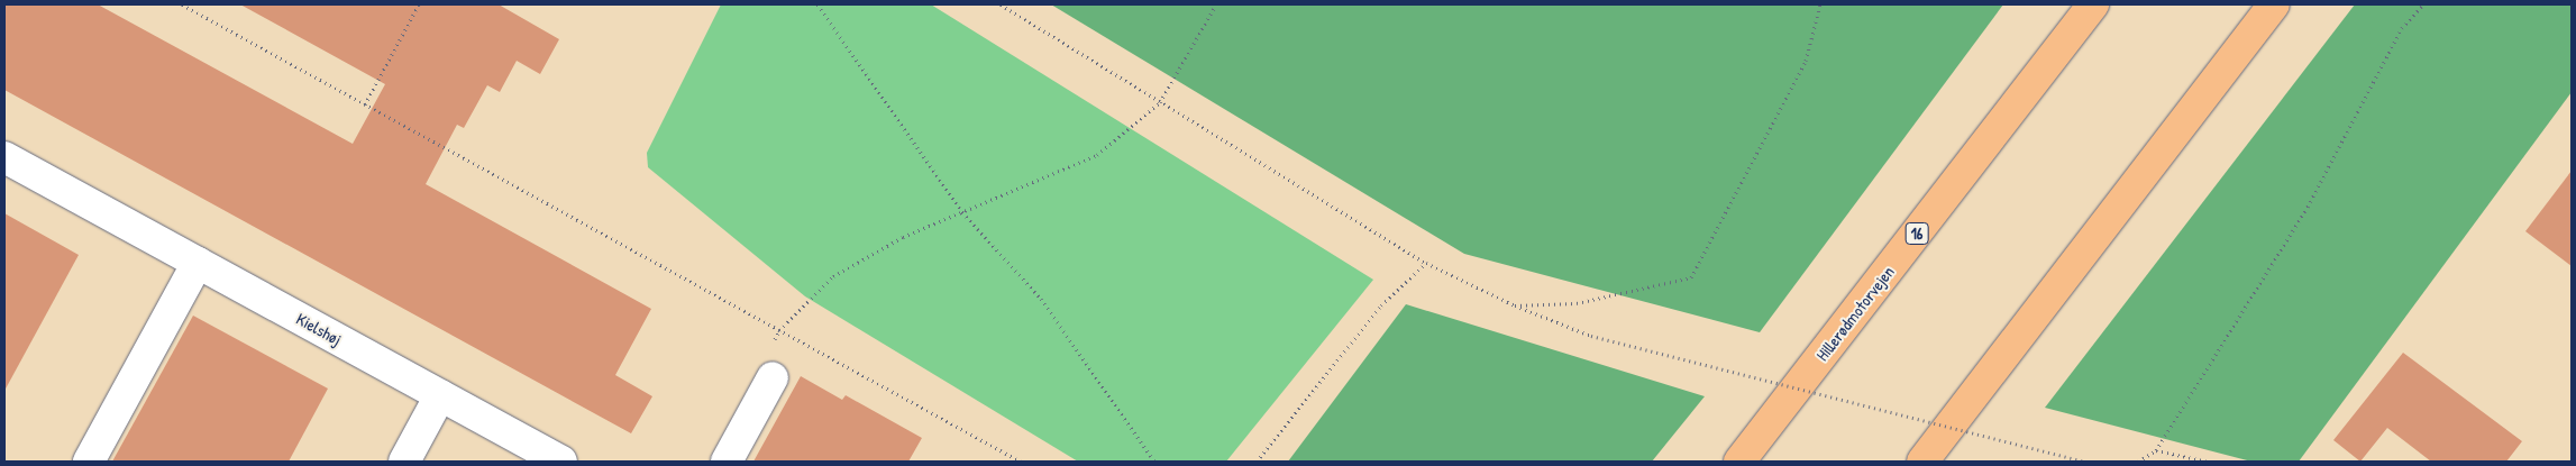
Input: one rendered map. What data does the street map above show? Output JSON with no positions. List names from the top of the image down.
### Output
{
  "streets": {
    "highway": ["16", "Hillerødmotorvejen"],
    "street": ["Kielshøj"]
  }
}
